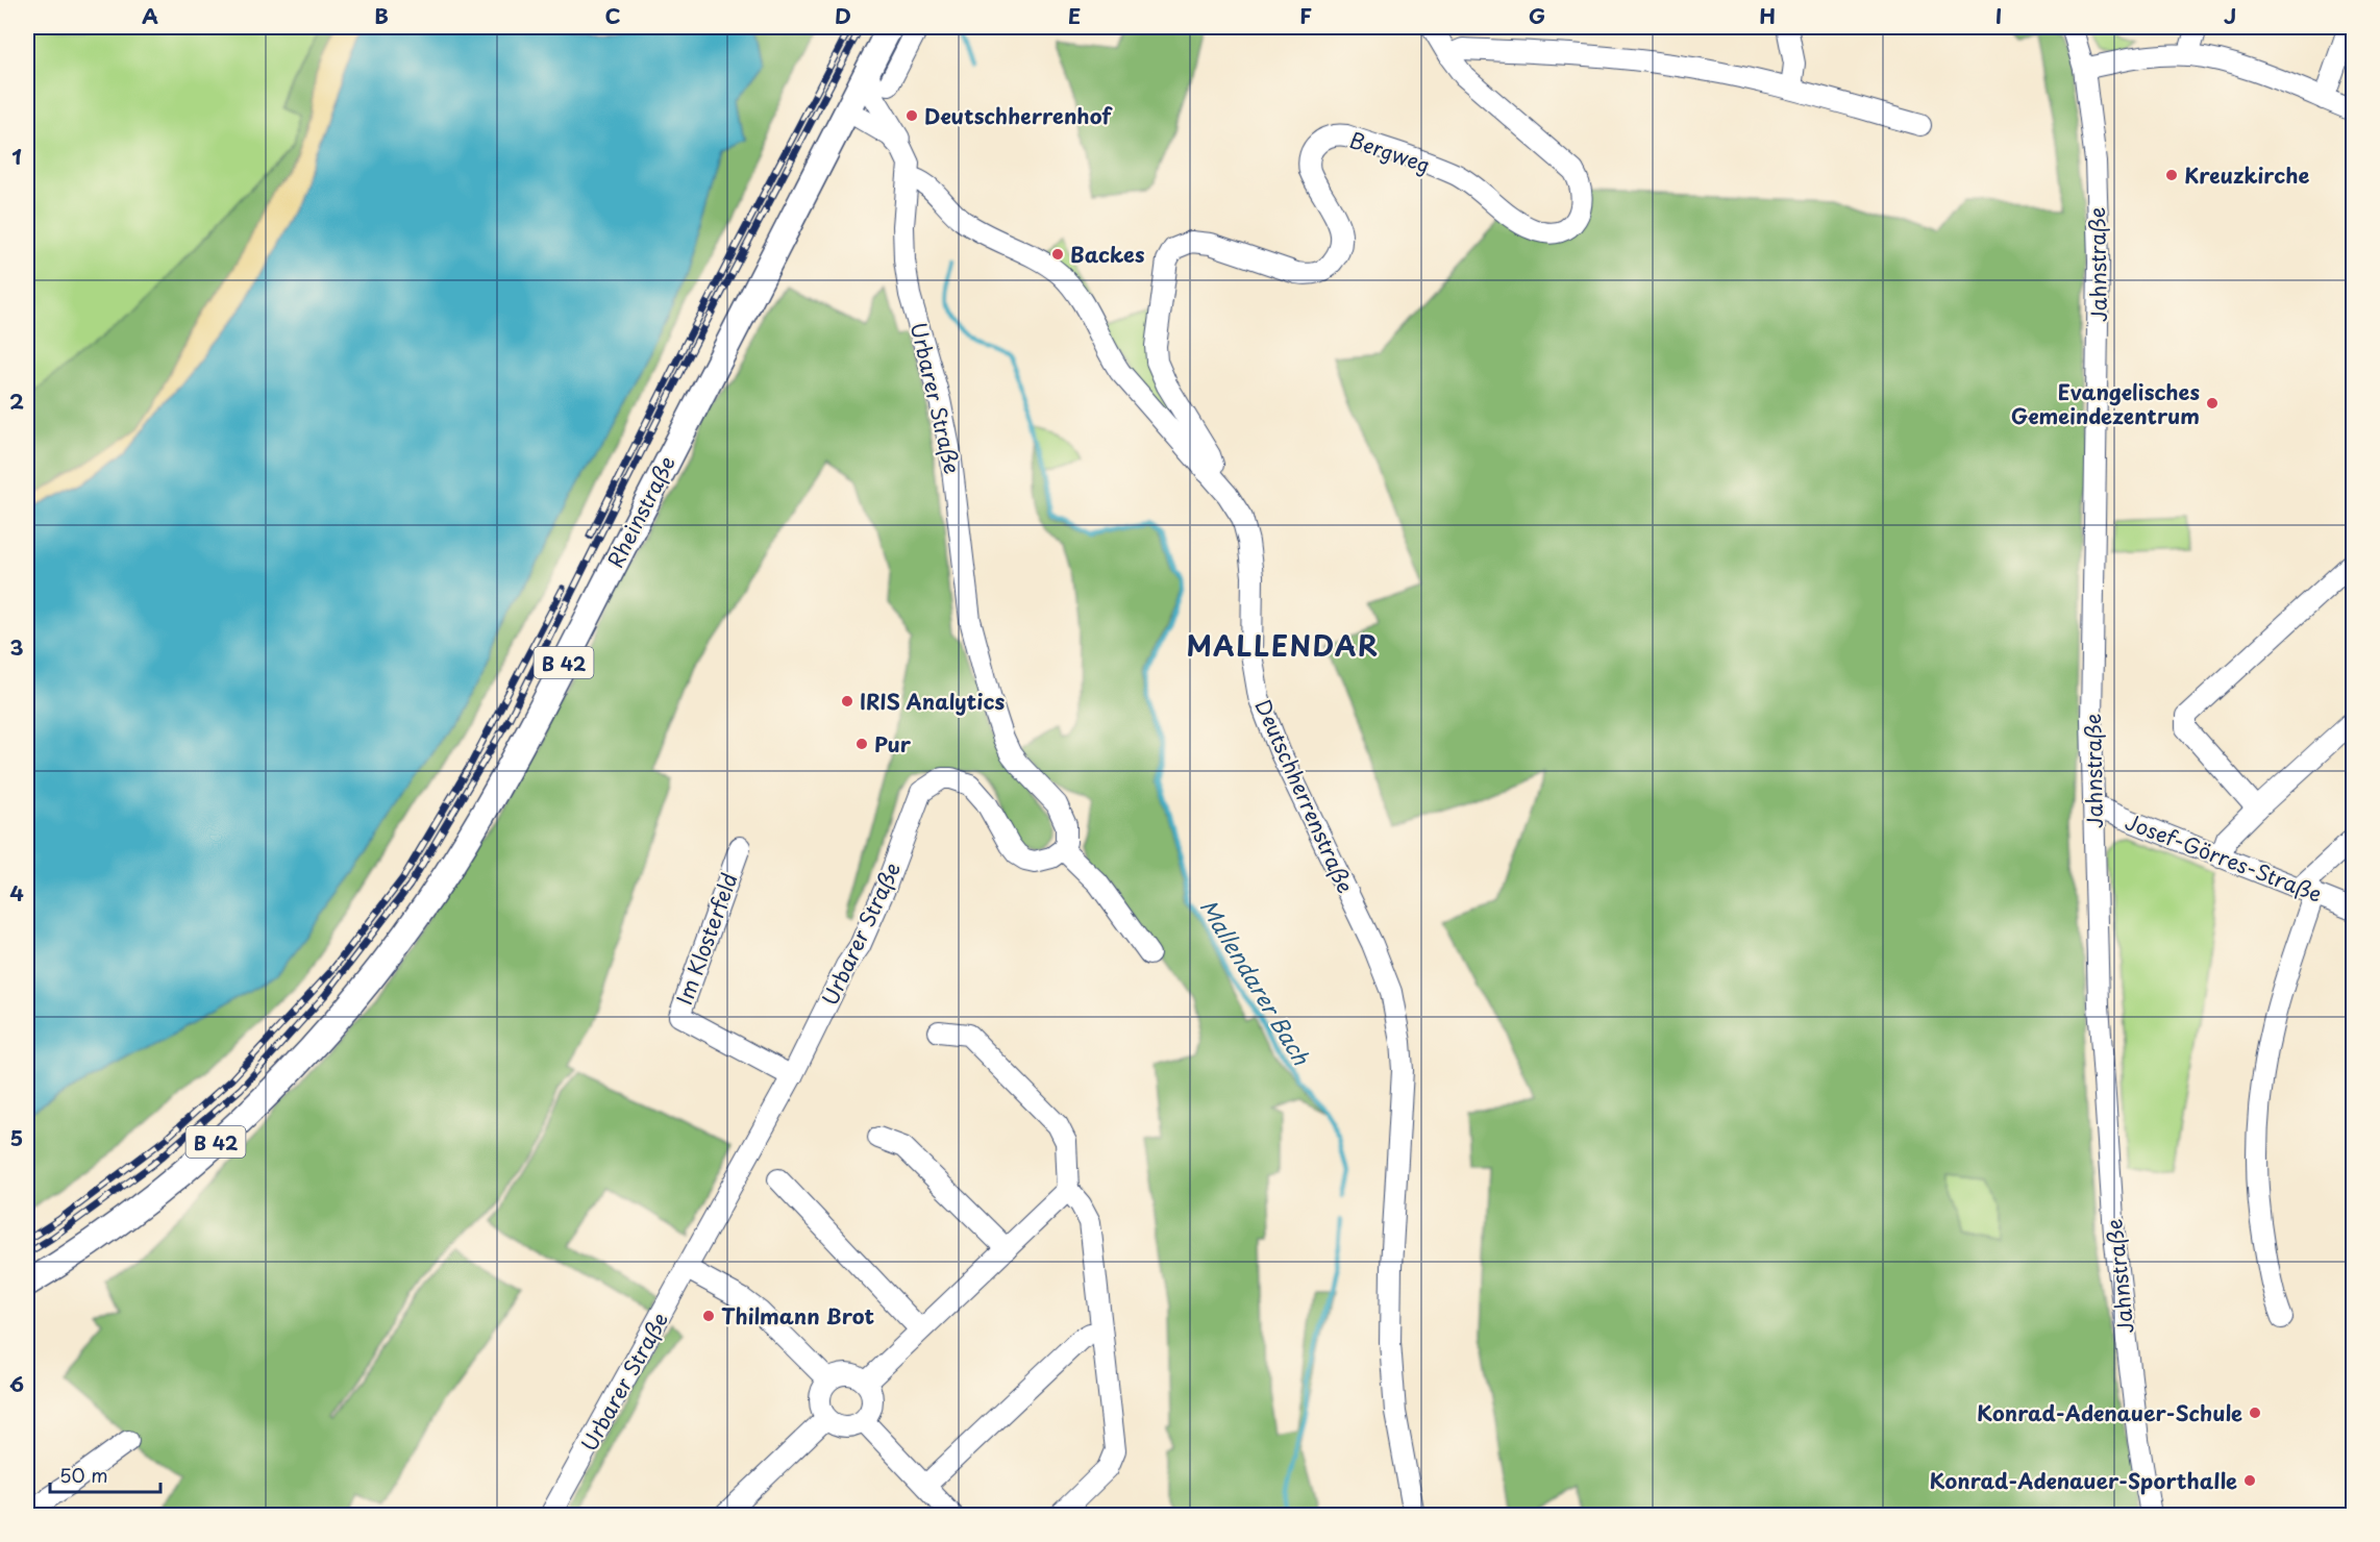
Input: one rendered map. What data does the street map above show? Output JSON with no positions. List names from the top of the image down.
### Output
{
  "streets": {
    "main road": ["Rheinstraße", "B 42"],
    "street": [
      "Bergweg",
      "Jahnstraße",
      "Urbarer Straße",
      "Deutschherrenstraße",
      "Josef-Görres-Straße",
      "Im Klosterfeld"
    ]
  },
  "crossings": [
    ["Bergweg", "Deutschherrenstraße"],
    ["Jahnstraße", "Josef-Görres-Straße"],
    ["Urbarer Straße", "Rheinstraße"],
    ["Urbarer Straße", "Deutschherrenstraße"],
    ["Urbarer Straße", "Im Klosterfeld"]
  ],
  "districts": ["MALLENDAR"],
  "water": ["Mallendarer Bach"],
  "places": [
    "Deutschherrenhof",
    "Kreuzkirche",
    "Backes",
    "Evangelisches Gemeindezentrum",
    "IRIS Analytics",
    "Pur",
    "Thilmann Brot",
    "Konrad-Adenauer-Schule",
    "Konrad-Adenauer-Sporthalle"
  ],
  "scale_bar": "50 m",
  "grid": {
    "columns": [
      "A",
      "B",
      "C",
      "D",
      "E",
      "F",
      "G",
      "H",
      "I",
      "J"
    ],
    "rows": [
      "1",
      "2",
      "3",
      "4",
      "5",
      "6"
    ]
  }
}
